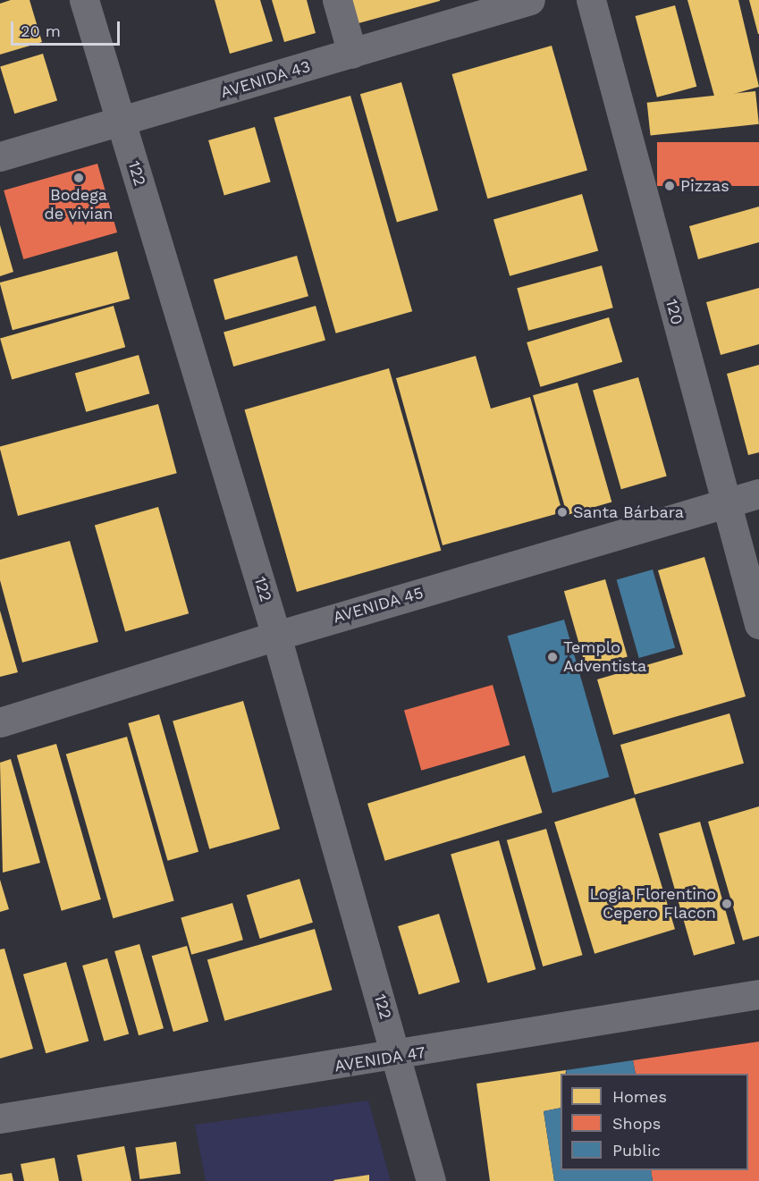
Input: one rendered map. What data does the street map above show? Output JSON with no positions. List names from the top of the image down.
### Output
{
  "streets": {
    "street": [
      "AVENIDA 43",
      "122",
      "120",
      "AVENIDA 45",
      "AVENIDA 47"
    ]
  },
  "crossings": [
    ["AVENIDA 43", "122"],
    ["122", "AVENIDA 45"],
    ["122", "AVENIDA 47"],
    ["120", "AVENIDA 45"]
  ],
  "places": [
    "Bodega de vivian",
    "Pizzas",
    "Santa Bárbara",
    "Templo Adventista",
    "Logia Florentino Cepero Flacon"
  ],
  "legend": ["Homes", "Shops", "Public"],
  "scale_bar": "20 m"
}
